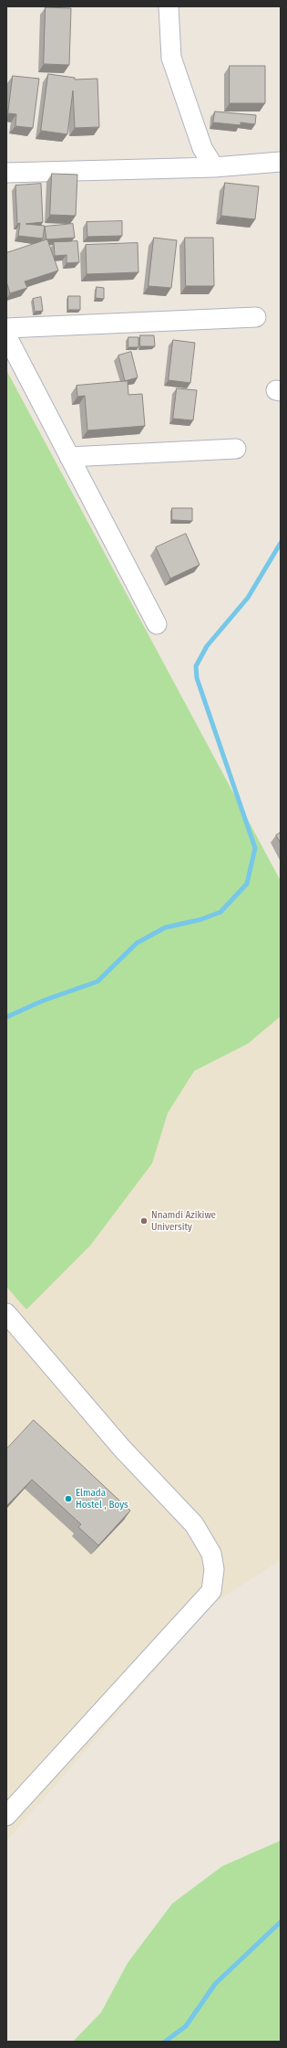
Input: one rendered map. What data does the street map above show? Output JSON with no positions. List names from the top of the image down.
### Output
{
  "places": ["Nnamdi Azikiwe University", "Elmada Hostel , Boys"]
}
